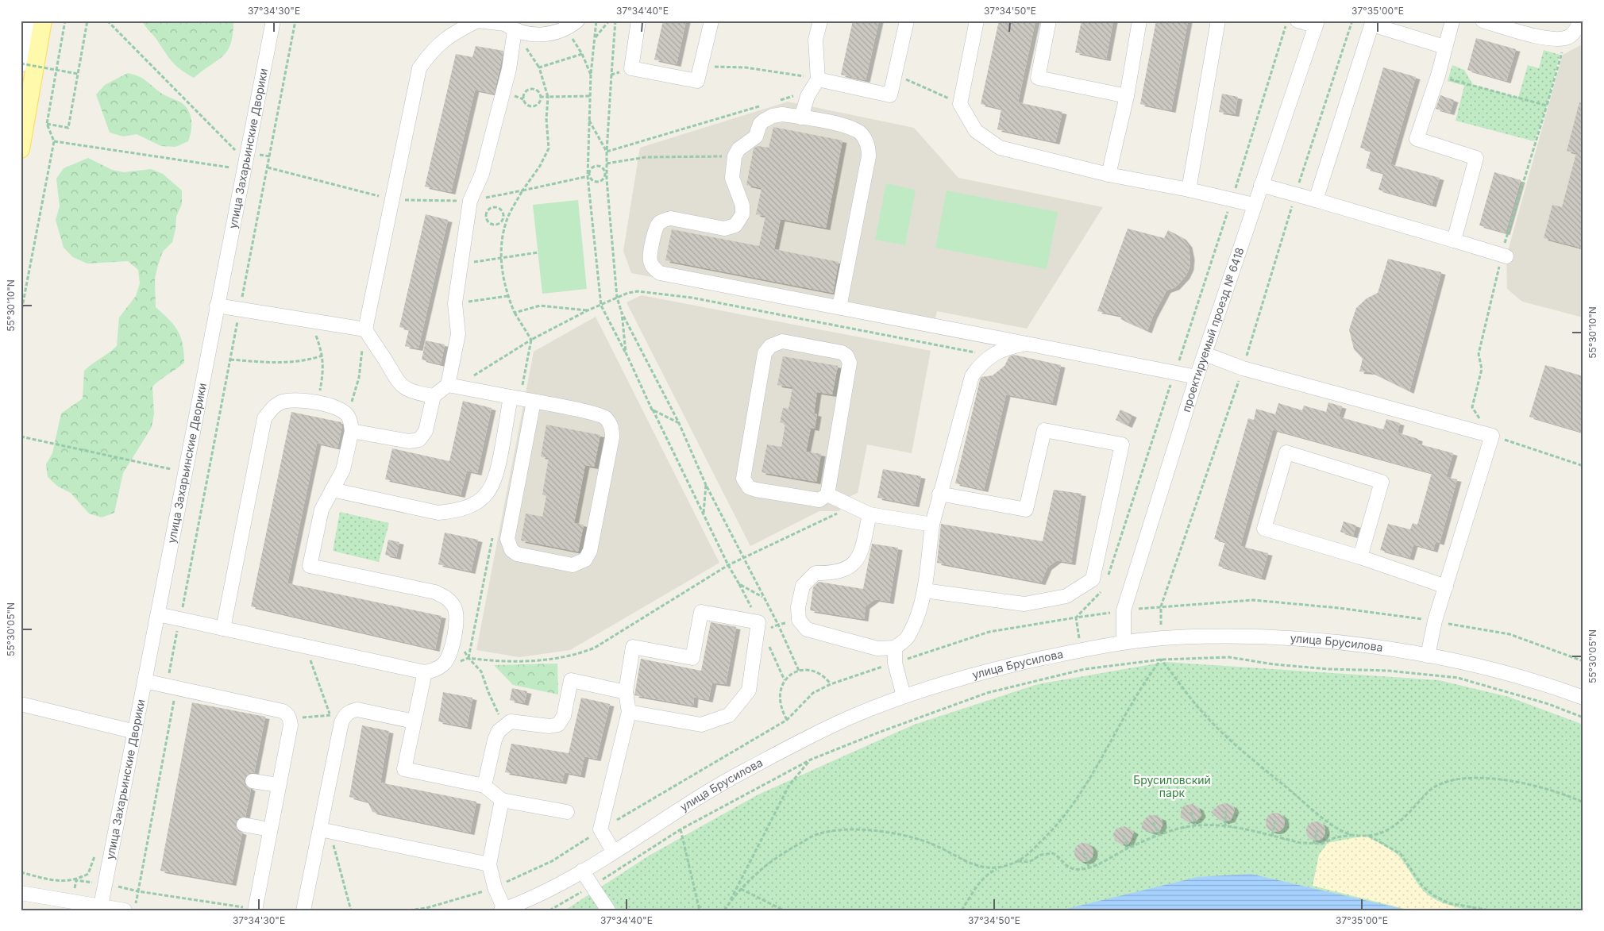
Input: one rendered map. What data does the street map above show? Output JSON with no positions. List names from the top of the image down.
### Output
{
  "streets": {
    "street": ["улица Захарьинские Дворики", "проектируемый проезд № 6418", "улица Брусилова"]
  },
  "crossings": [
    ["проектируемый проезд № 6418", "улица Брусилова"]
  ],
  "parks": ["Брусиловский парк"],
  "coordinates": [
    "37°34'30\"E",
    "37°34'40\"E",
    "37°34'50\"E",
    "37°35'00\"E",
    "55°30'10\"N",
    "55°30'05\"N"
  ]
}
